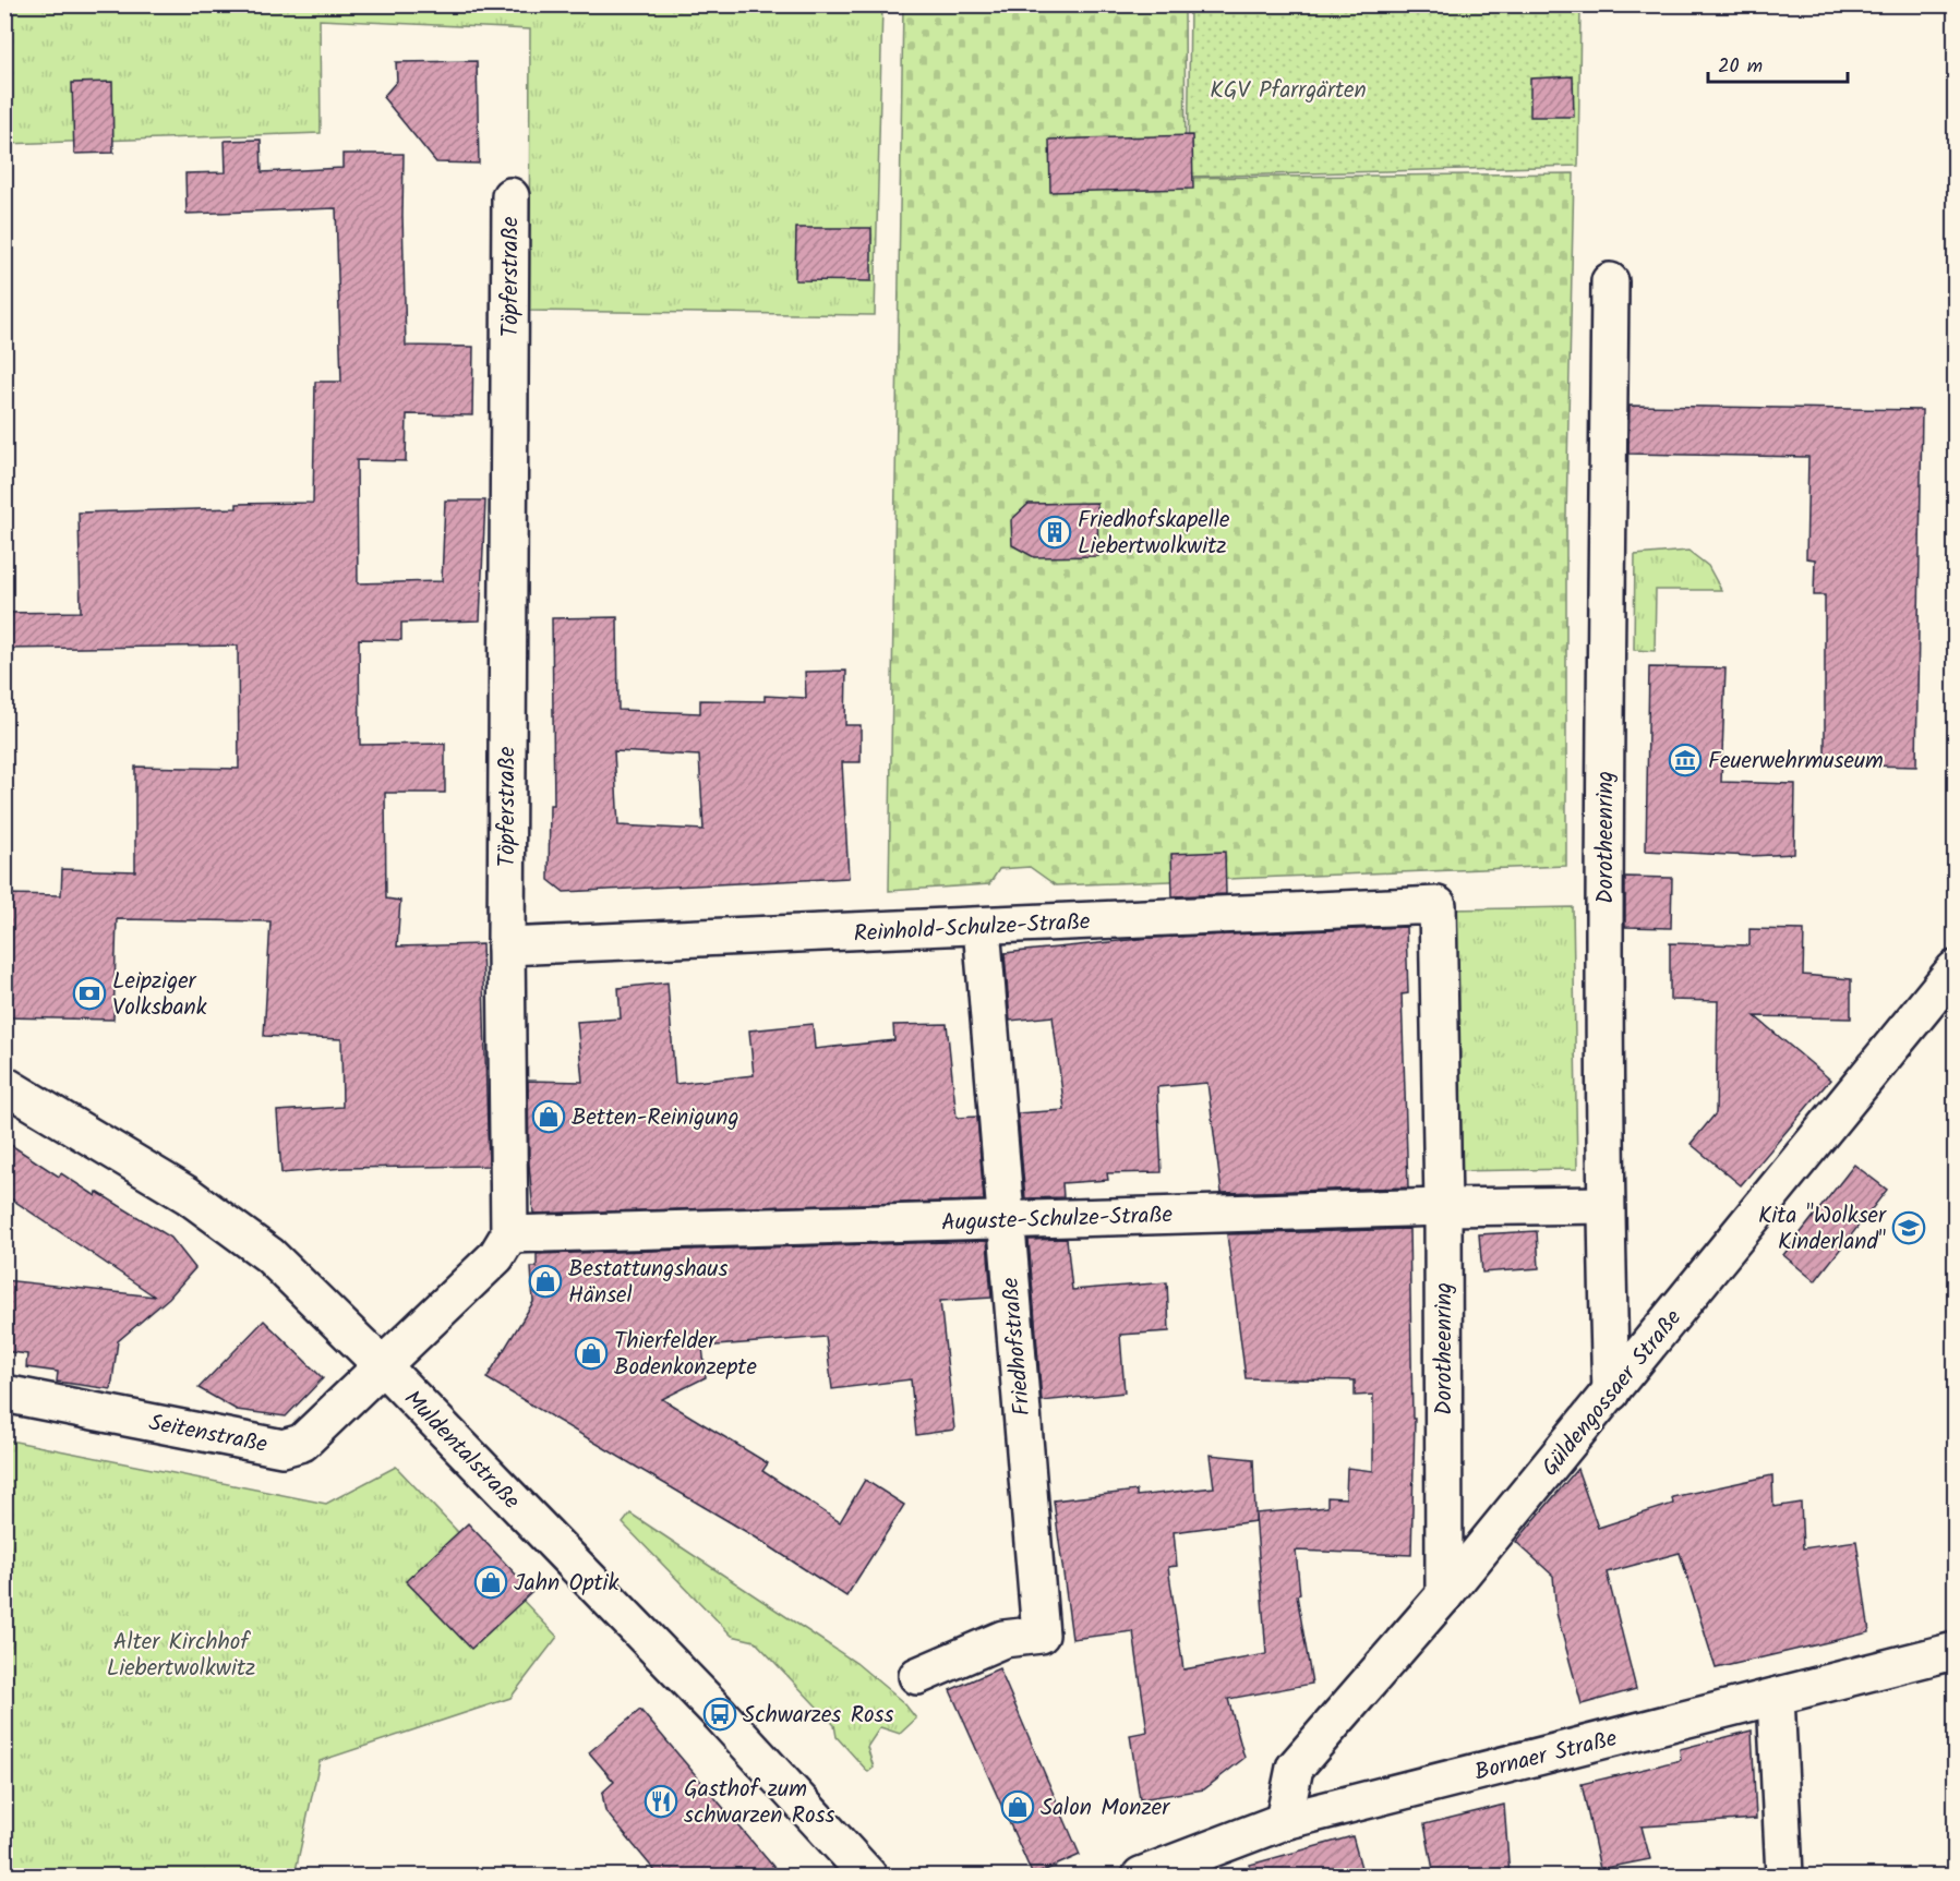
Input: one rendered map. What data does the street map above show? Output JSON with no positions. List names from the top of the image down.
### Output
{
  "streets": {
    "street": [
      "Töpferstraße",
      "Dorotheenring",
      "Reinhold-Schulze-Straße",
      "Auguste-Schulze-Straße",
      "Friedhofstraße",
      "Güldengossaer Straße",
      "Seitenstraße",
      "Muldentalstraße",
      "Bornaer Straße"
    ]
  },
  "crossings": [
    ["Töpferstraße", "Reinhold-Schulze-Straße"],
    ["Töpferstraße", "Auguste-Schulze-Straße"],
    ["Dorotheenring", "Reinhold-Schulze-Straße"],
    ["Dorotheenring", "Auguste-Schulze-Straße"],
    ["Dorotheenring", "Güldengossaer Straße"],
    ["Reinhold-Schulze-Straße", "Friedhofstraße"],
    ["Auguste-Schulze-Straße", "Friedhofstraße"],
    ["Güldengossaer Straße", "Bornaer Straße"],
    ["Seitenstraße", "Muldentalstraße"]
  ],
  "parks": ["KGV Pfarrgärten", "Alter Kirchhof Liebertwolkwitz"],
  "places": {
    "building": ["Friedhofskapelle Liebertwolkwitz"],
    "museum": ["Feuerwehrmuseum"],
    "bank": ["Leipziger Volksbank"],
    "shop": [
      "Betten-Reinigung",
      "Bestattungshaus Hänsel",
      "Thierfelder Bodenkonzepte",
      "Jahn Optik",
      "Salon Monzer"
    ],
    "school or university": ["Kita \"Wolkser Kinderland\""],
    "bus stop": ["Schwarzes Ross"],
    "restaurant": ["Gasthof zum schwarzen Ross"]
  },
  "scale_bar": "20 m"
}
